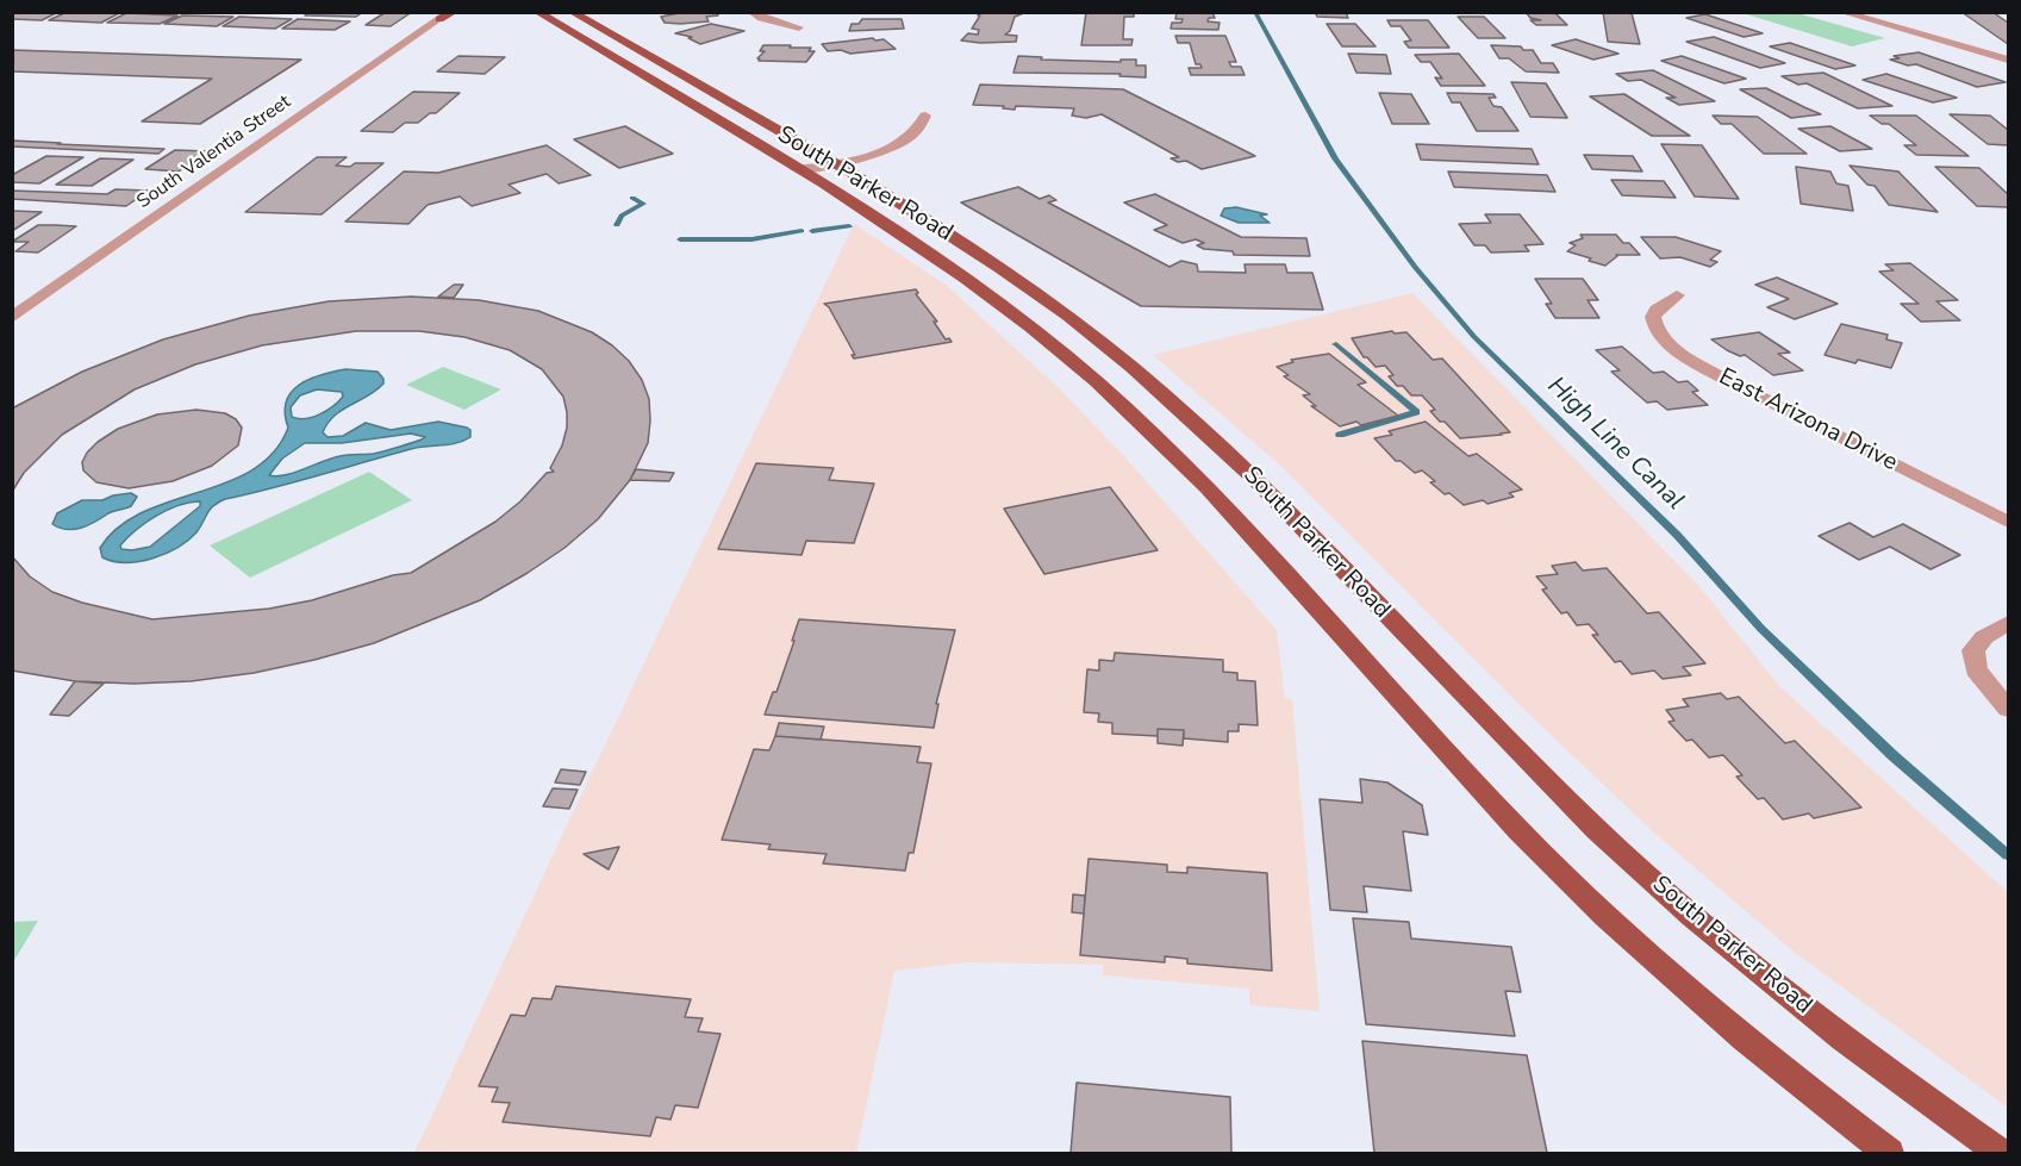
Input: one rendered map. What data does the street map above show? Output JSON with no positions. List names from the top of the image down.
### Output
{
  "streets": {
    "main road": ["South Parker Road"],
    "street": ["South Valentia Street", "East Arizona Drive"]
  },
  "water": ["High Line Canal"]
}
